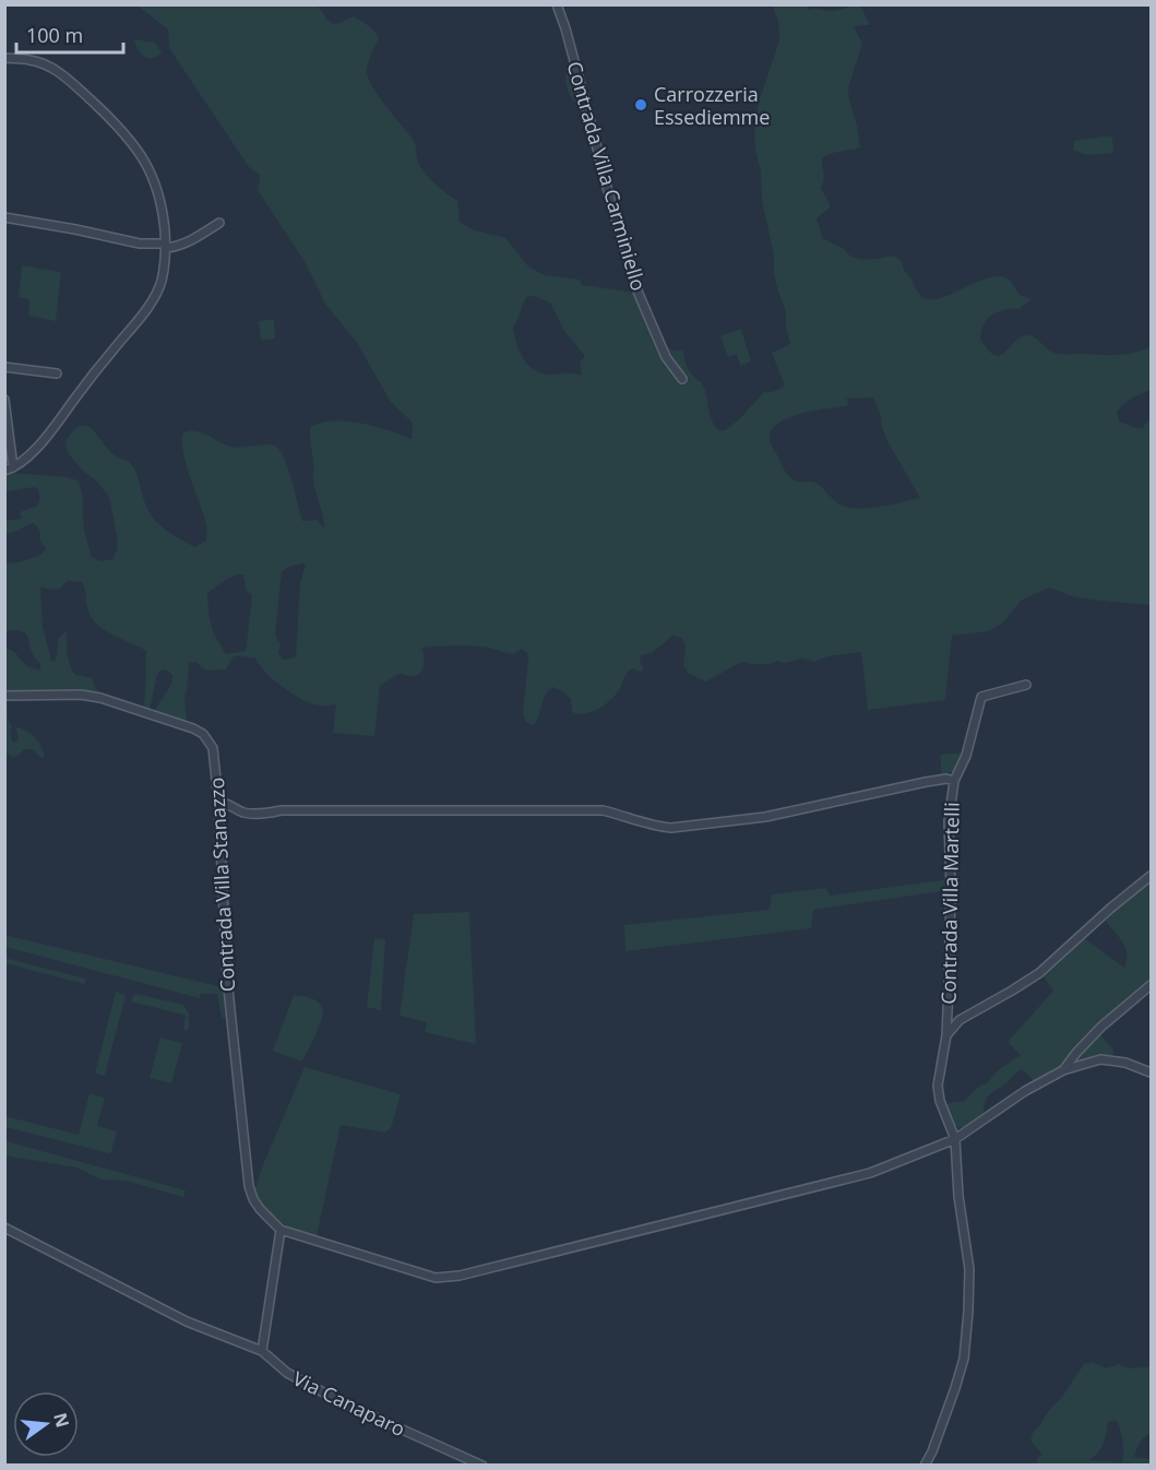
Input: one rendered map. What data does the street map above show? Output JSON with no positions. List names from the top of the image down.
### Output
{
  "streets": {
    "street": [
      "Contrada Villa Carminiello",
      "Contrada Villa Stanazzo",
      "Contrada Villa Martelli",
      "Via Canaparo"
    ]
  },
  "places": ["Carrozzeria Essediemme"],
  "scale_bar": "100 m",
  "north": "right"
}
